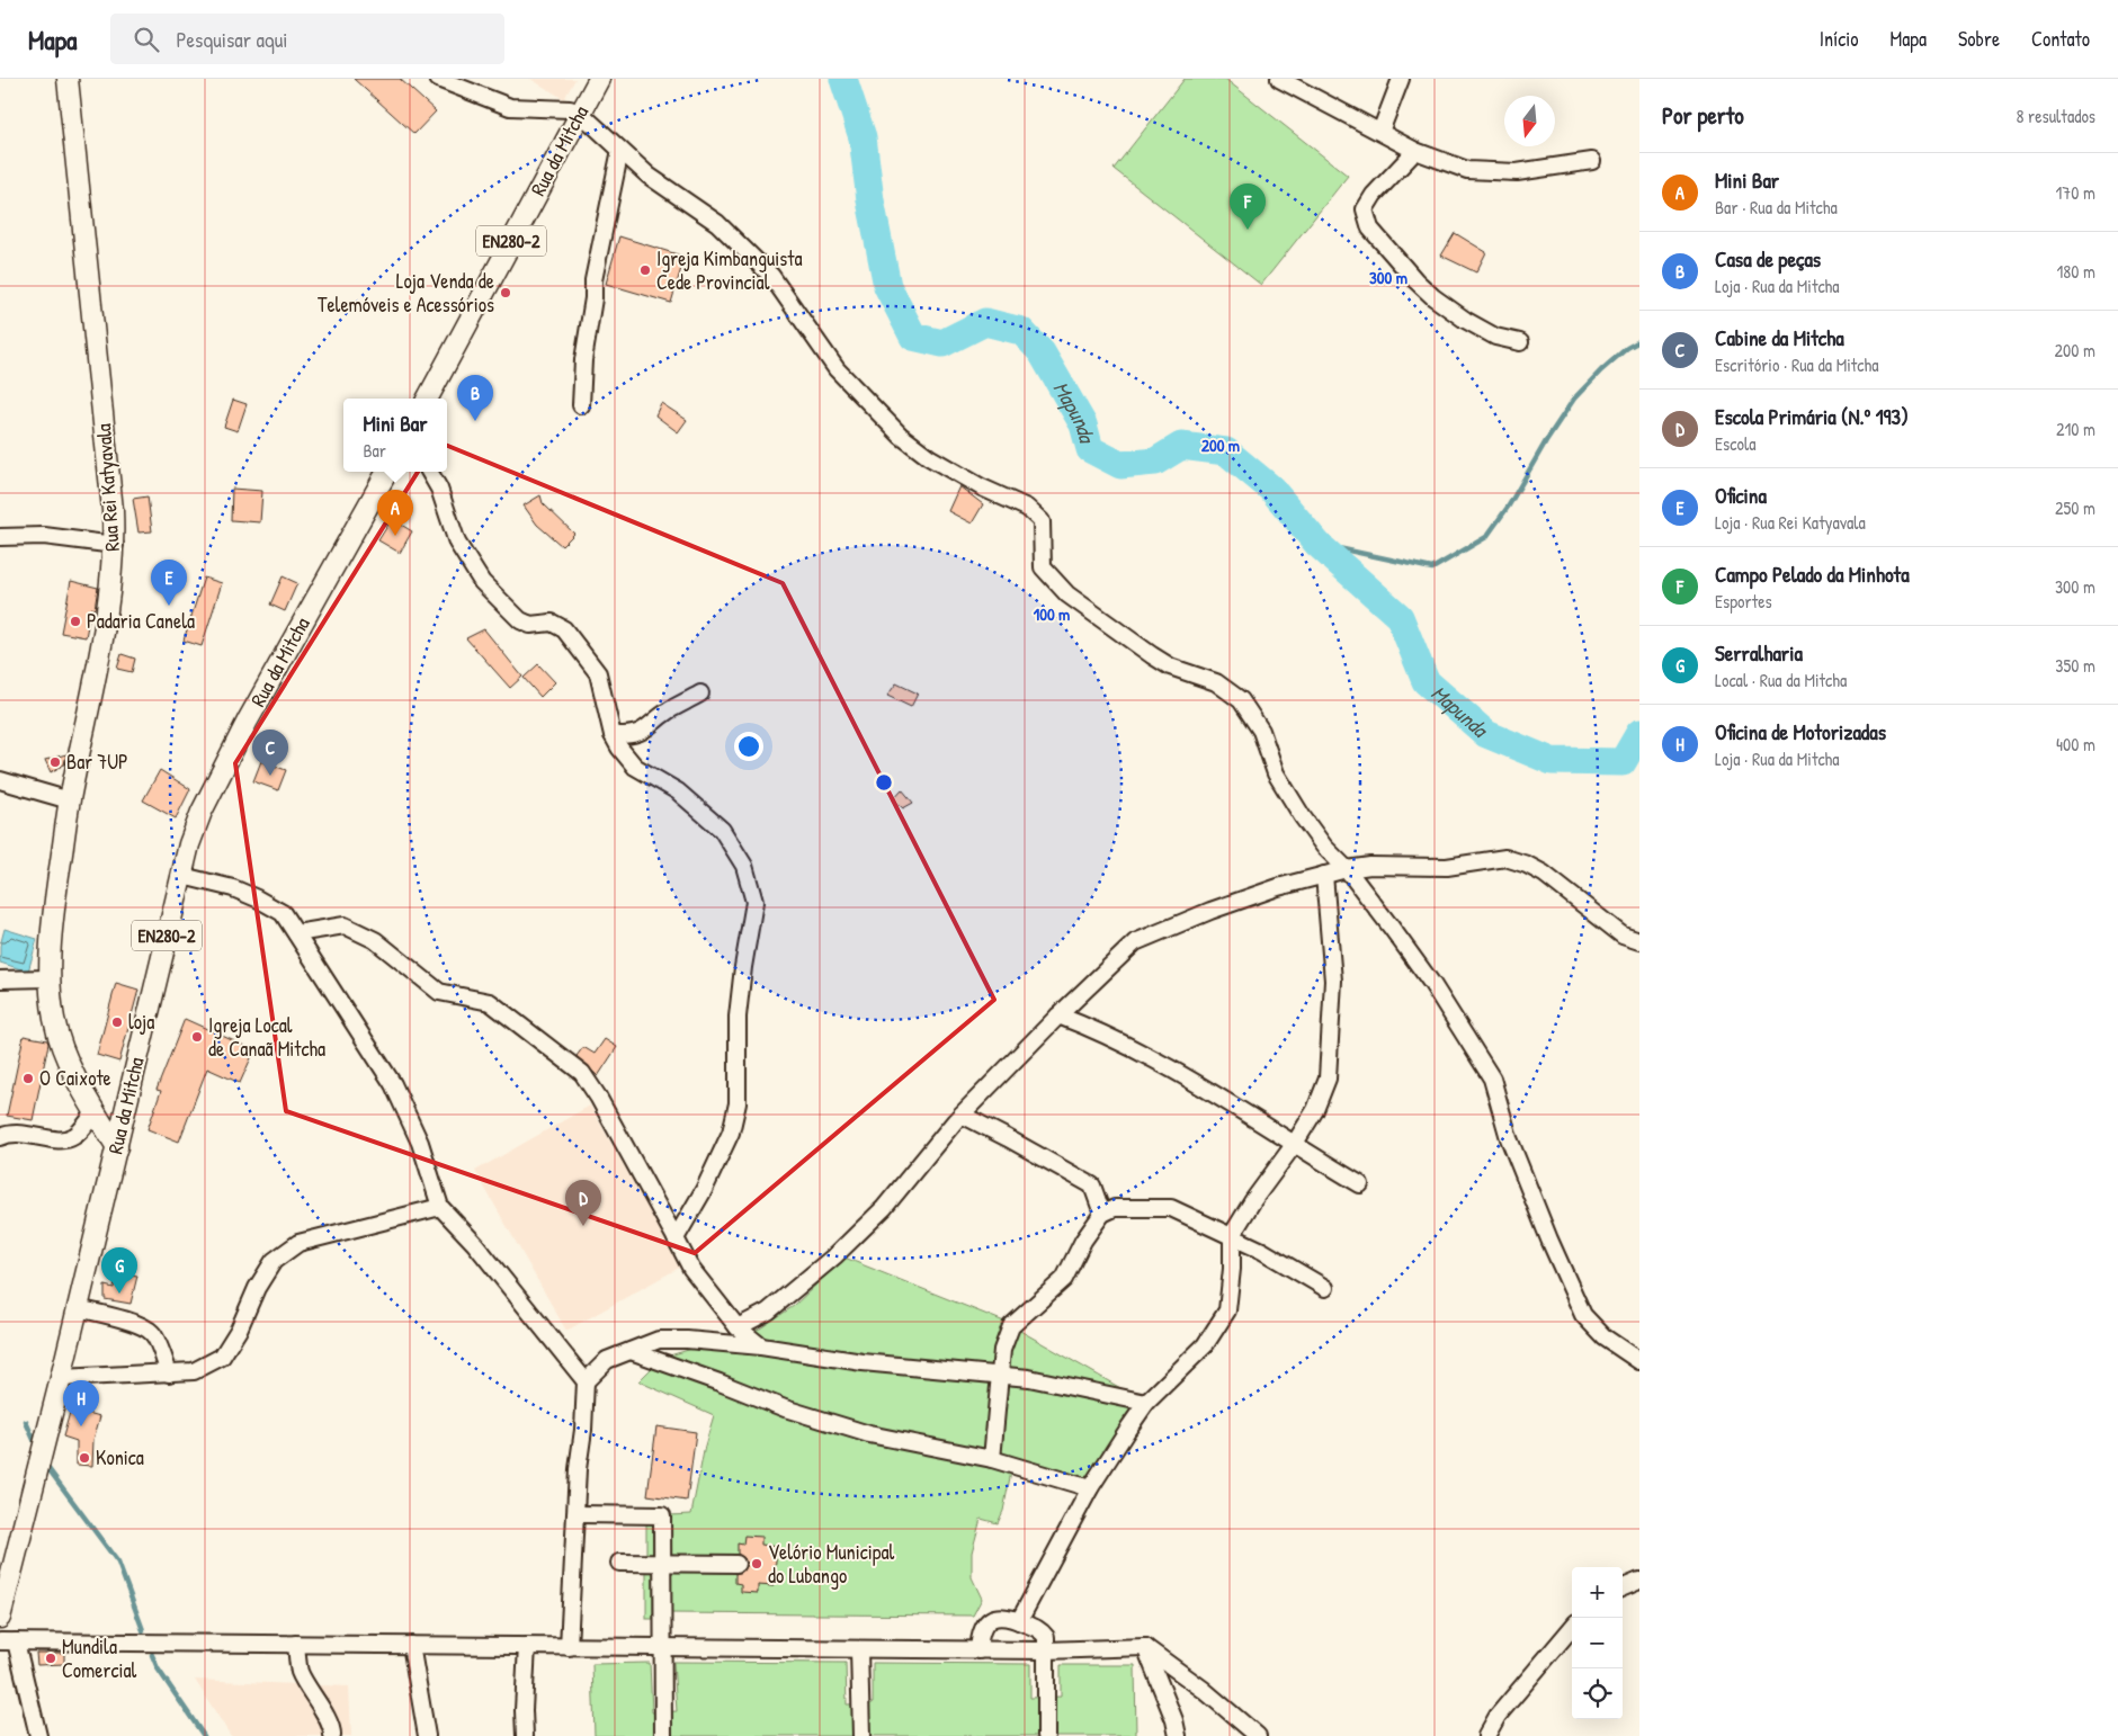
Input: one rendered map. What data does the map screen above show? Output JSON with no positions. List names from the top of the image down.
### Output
{
  "streets": {
    "main road": ["Rua da Mitcha", "EN280-2", "Rua Rei Katyavala"]
  },
  "crossings": [
    ["Rua da Mitcha", "Rua Rei Katyavala"]
  ],
  "water": ["Mapunda"],
  "places": [
    "Igreja Kimbanguista Cede Provincial",
    "Loja Venda de Telemóveis e Acessórios",
    "Padaria Canela",
    "Bar 7UP",
    "loja",
    "Igreja Local de Canaã Mitcha",
    "O Caixote",
    "Konica",
    "Velório Municipal do Lubango",
    "Mundila Comercial"
  ],
  "north": "bottom",
  "page": {
    "header": "Mapa",
    "search": "Pesquisar aqui",
    "nav": [
      "Início",
      "Mapa",
      "Sobre",
      "Contato"
    ],
    "heading": ["Por perto", "8 resultados"],
    "list": [
      {
        "mark": "A",
        "name": "Mini Bar",
        "note": "Bar · Rua da Mitcha",
        "value": "170 m"
      },
      {
        "mark": "B",
        "name": "Casa de peças",
        "note": "Loja · Rua da Mitcha",
        "value": "180 m"
      },
      {
        "mark": "C",
        "name": "Cabine da Mitcha",
        "note": "Escritório · Rua da Mitcha",
        "value": "200 m"
      },
      {
        "mark": "D",
        "name": "Escola Primária (N.º 193)",
        "note": "Escola",
        "value": "210 m"
      },
      {
        "mark": "E",
        "name": "Oficina",
        "note": "Loja · Rua Rei Katyavala",
        "value": "250 m"
      },
      {
        "mark": "F",
        "name": "Campo Pelado da Minhota",
        "note": "Esportes",
        "value": "300 m"
      },
      {
        "mark": "G",
        "name": "Serralharia",
        "note": "Local · Rua da Mitcha",
        "value": "350 m"
      },
      {
        "mark": "H",
        "name": "Oficina de Motorizadas",
        "note": "Loja · Rua da Mitcha",
        "value": "400 m"
      }
    ],
    "pins": [
      "F",
      "B",
      "A",
      "E",
      "C",
      "D",
      "G",
      "H"
    ],
    "popup": ["Mini Bar", "Bar"],
    "map_buttons": ["+", "−"]
  },
  "rings": ["300 m", "200 m", "100 m"]
}
